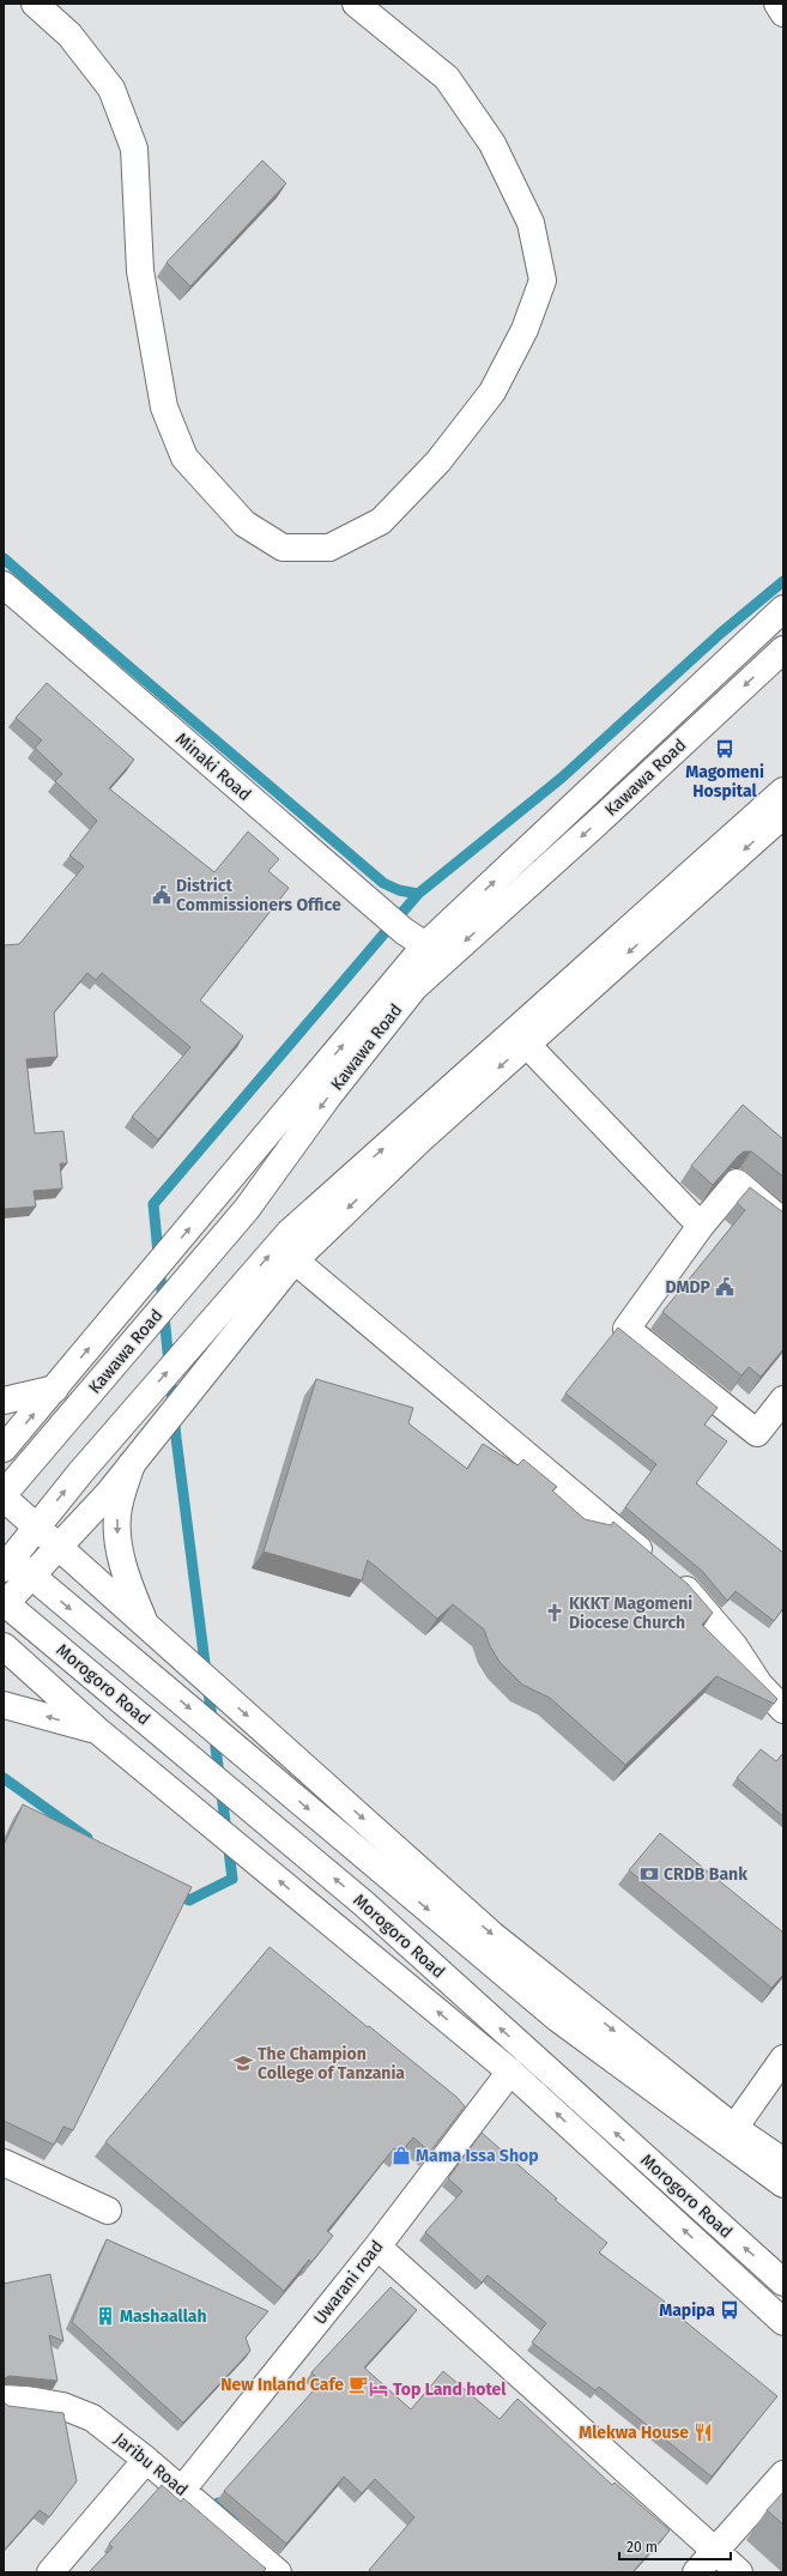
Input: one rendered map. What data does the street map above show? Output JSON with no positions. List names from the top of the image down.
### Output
{
  "streets": {
    "main road": [
      "Minaki Road",
      "Kawawa Road",
      "Morogoro Road",
      "Uwarani road",
      "Jaribu Road"
    ]
  },
  "crossings": [
    ["Minaki Road", "Kawawa Road"],
    ["Morogoro Road", "Uwarani road"],
    ["Uwarani road", "Jaribu Road"]
  ],
  "places": {
    "bus stop": ["Magomeni Hospital", "Mapipa"],
    "public building": ["District Commissioners Office", "DMDP"],
    "church": ["KKKT Magomeni Diocese Church"],
    "bank": ["CRDB Bank"],
    "school or university": ["The Champion College of Tanzania"],
    "shop": ["Mama Issa Shop"],
    "building": ["Mashaallah"],
    "cafe": ["New Inland Cafe"],
    "hotel": ["Top Land hotel"],
    "restaurant": ["Mlekwa House"]
  },
  "scale_bar": "20 m"
}
